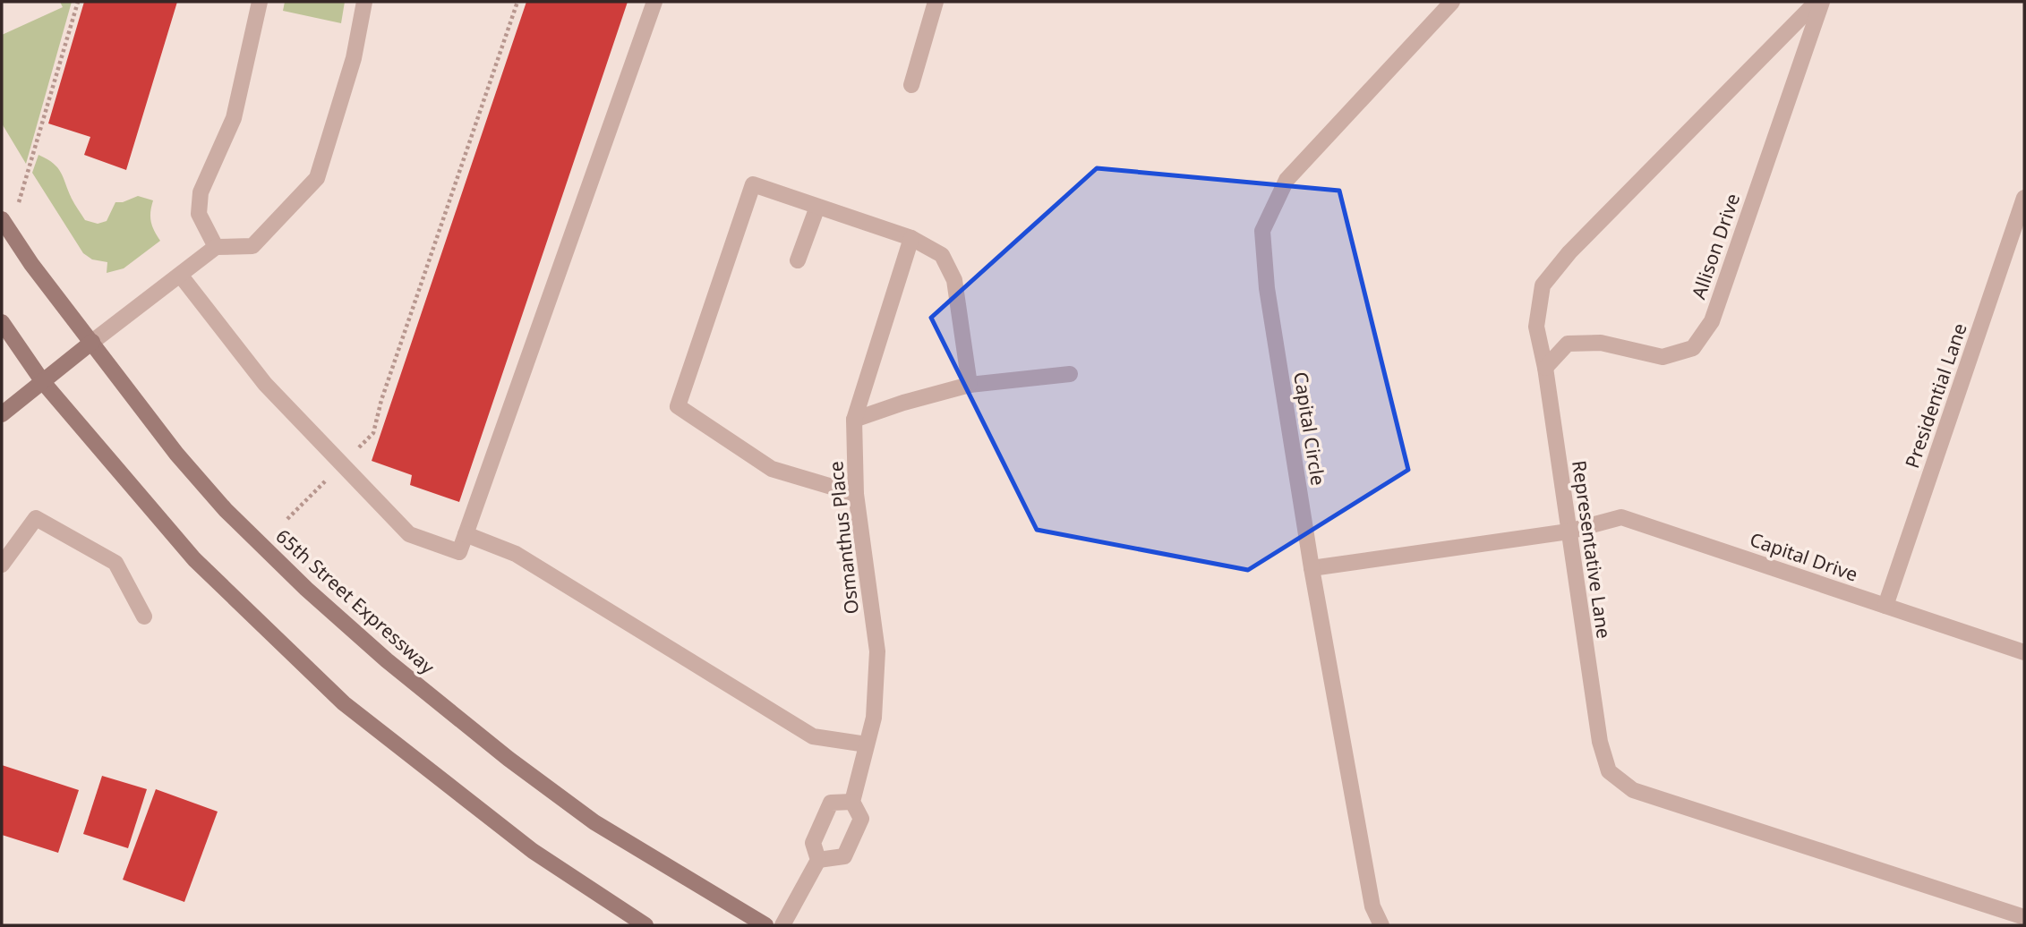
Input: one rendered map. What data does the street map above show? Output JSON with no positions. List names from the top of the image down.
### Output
{
  "streets": {
    "main road": ["65th Street Expressway"],
    "street": [
      "Allison Drive",
      "Presidential Lane",
      "Capital Circle",
      "Osmanthus Place",
      "Representative Lane",
      "Capital Drive"
    ]
  },
  "crossings": [
    ["Allison Drive", "Representative Lane"],
    ["Presidential Lane", "Capital Drive"],
    ["Capital Circle", "Capital Drive"],
    ["Representative Lane", "Capital Drive"]
  ]
}
